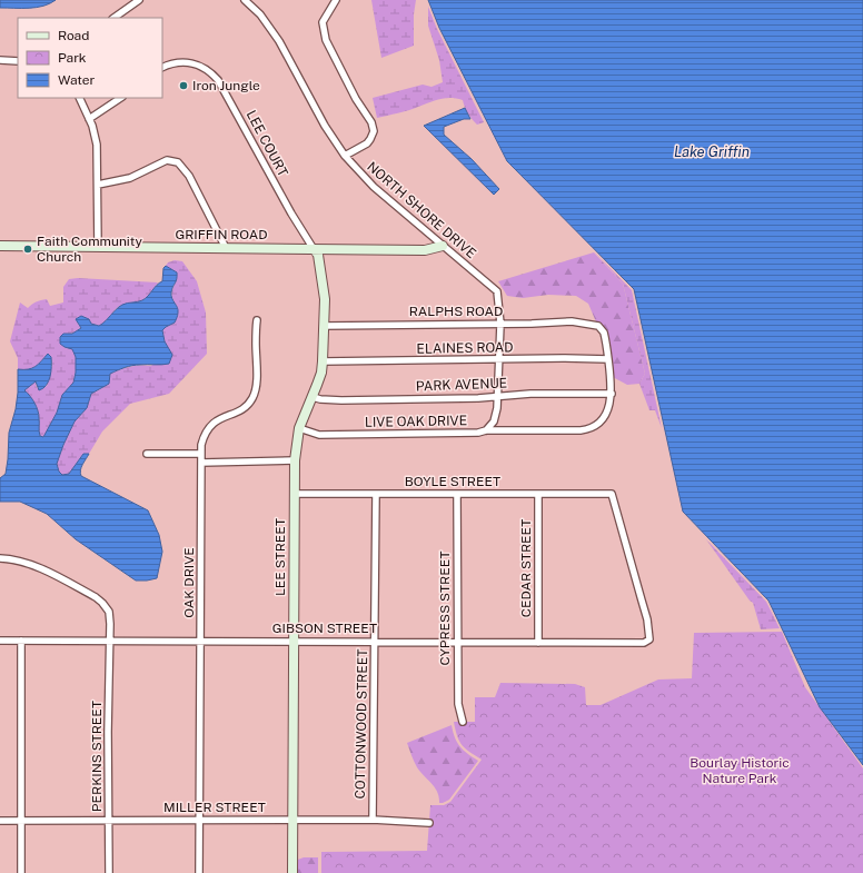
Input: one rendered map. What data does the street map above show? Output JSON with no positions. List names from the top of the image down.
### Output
{
  "streets": {
    "street": [
      "LEE COURT",
      "NORTH SHORE DRIVE",
      "GRIFFIN ROAD",
      "RALPHS ROAD",
      "ELAINES ROAD",
      "PARK AVENUE",
      "LIVE OAK DRIVE",
      "BOYLE STREET",
      "LEE STREET",
      "CEDAR STREET",
      "OAK DRIVE",
      "CYPRESS STREET",
      "GIBSON STREET",
      "COTTONWOOD STREET",
      "PERKINS STREET",
      "MILLER STREET"
    ]
  },
  "crossings": [
    ["LEE COURT", "GRIFFIN ROAD"],
    ["LEE COURT", "LEE STREET"],
    ["NORTH SHORE DRIVE", "GRIFFIN ROAD"],
    ["NORTH SHORE DRIVE", "RALPHS ROAD"],
    ["NORTH SHORE DRIVE", "ELAINES ROAD"],
    ["NORTH SHORE DRIVE", "PARK AVENUE"],
    ["NORTH SHORE DRIVE", "LIVE OAK DRIVE"],
    ["GRIFFIN ROAD", "LEE STREET"],
    ["RALPHS ROAD", "ELAINES ROAD"],
    ["RALPHS ROAD", "LEE STREET"],
    ["ELAINES ROAD", "LEE STREET"],
    ["PARK AVENUE", "LIVE OAK DRIVE"],
    ["PARK AVENUE", "LEE STREET"],
    ["LIVE OAK DRIVE", "LEE STREET"],
    ["BOYLE STREET", "LEE STREET"],
    ["BOYLE STREET", "CEDAR STREET"],
    ["BOYLE STREET", "CYPRESS STREET"],
    ["BOYLE STREET", "GIBSON STREET"],
    ["BOYLE STREET", "COTTONWOOD STREET"],
    ["LEE STREET", "GIBSON STREET"],
    ["LEE STREET", "MILLER STREET"],
    ["CEDAR STREET", "GIBSON STREET"],
    ["OAK DRIVE", "GIBSON STREET"],
    ["OAK DRIVE", "MILLER STREET"],
    ["CYPRESS STREET", "GIBSON STREET"],
    ["GIBSON STREET", "COTTONWOOD STREET"],
    ["GIBSON STREET", "PERKINS STREET"],
    ["COTTONWOOD STREET", "MILLER STREET"],
    ["PERKINS STREET", "MILLER STREET"]
  ],
  "water": ["Lake Griffin"],
  "parks": ["Bourlay Historic Nature Park"],
  "places": ["Iron Jungle", "Faith Community Church"],
  "legend": ["Road", "Park", "Water"]
}
